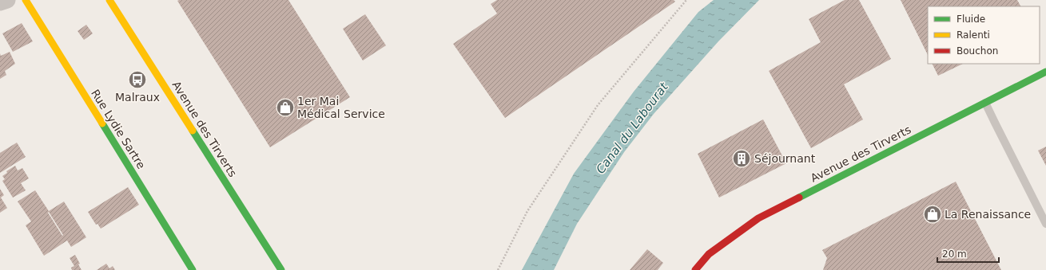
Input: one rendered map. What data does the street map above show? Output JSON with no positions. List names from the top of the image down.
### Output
{
  "streets": {
    "street": ["Rue Lydie Sartre", "Avenue des Tirverts"]
  },
  "water": ["Canal du Labourat"],
  "places": {
    "bus stop": ["Malraux"],
    "shop": ["1er Mai Médical Service", "La Renaissance"],
    "building": ["Séjournant"]
  },
  "legend": ["Fluide", "Ralenti", "Bouchon"],
  "scale_bar": "20 m"
}
